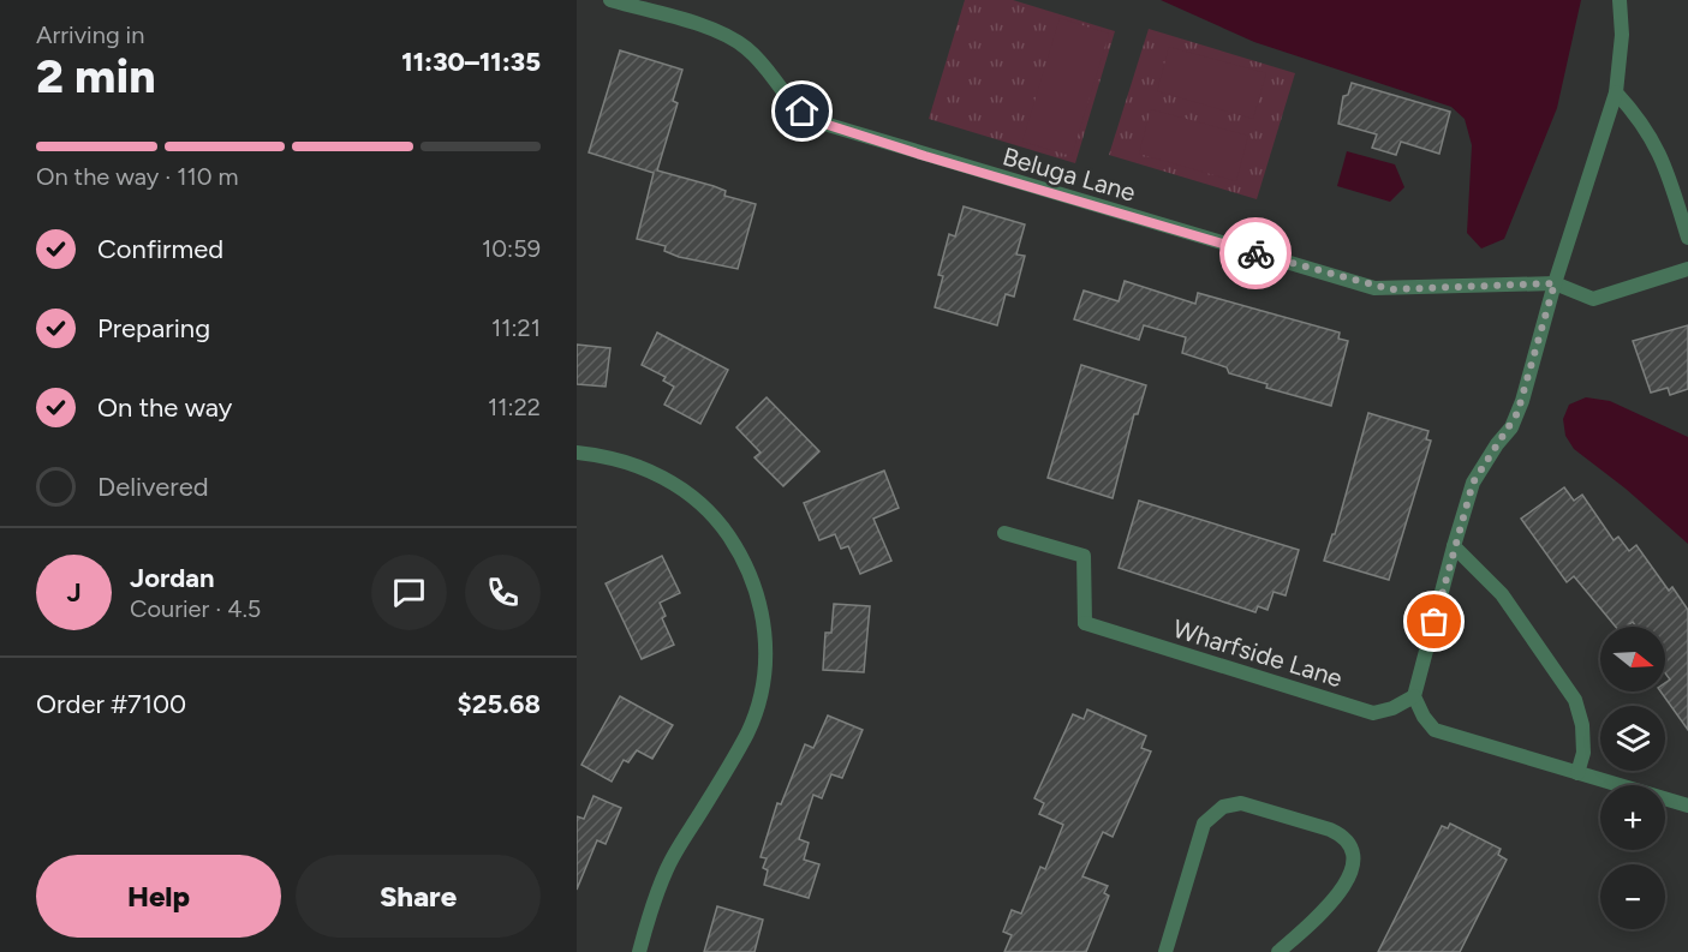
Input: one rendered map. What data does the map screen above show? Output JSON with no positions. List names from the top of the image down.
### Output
{
  "streets": {
    "street": ["Beluga Lane", "Wharfside Lane"]
  },
  "north": "right",
  "page": {
    "heading": ["2 min", "Arriving in", "11:30–11:35"],
    "panel": [
      "Jordan",
      "Courier · 4.5",
      "Order #7100",
      "$25.68"
    ],
    "bar": "On the way · 110 m",
    "list": [
      ["Confirmed", "10:59"],
      ["Preparing", "11:21"],
      ["On the way", "11:22"],
      "Delivered"
    ],
    "round": "J",
    "map_buttons": ["+", "−"],
    "buttons": ["Help", "Share"]
  }
}
